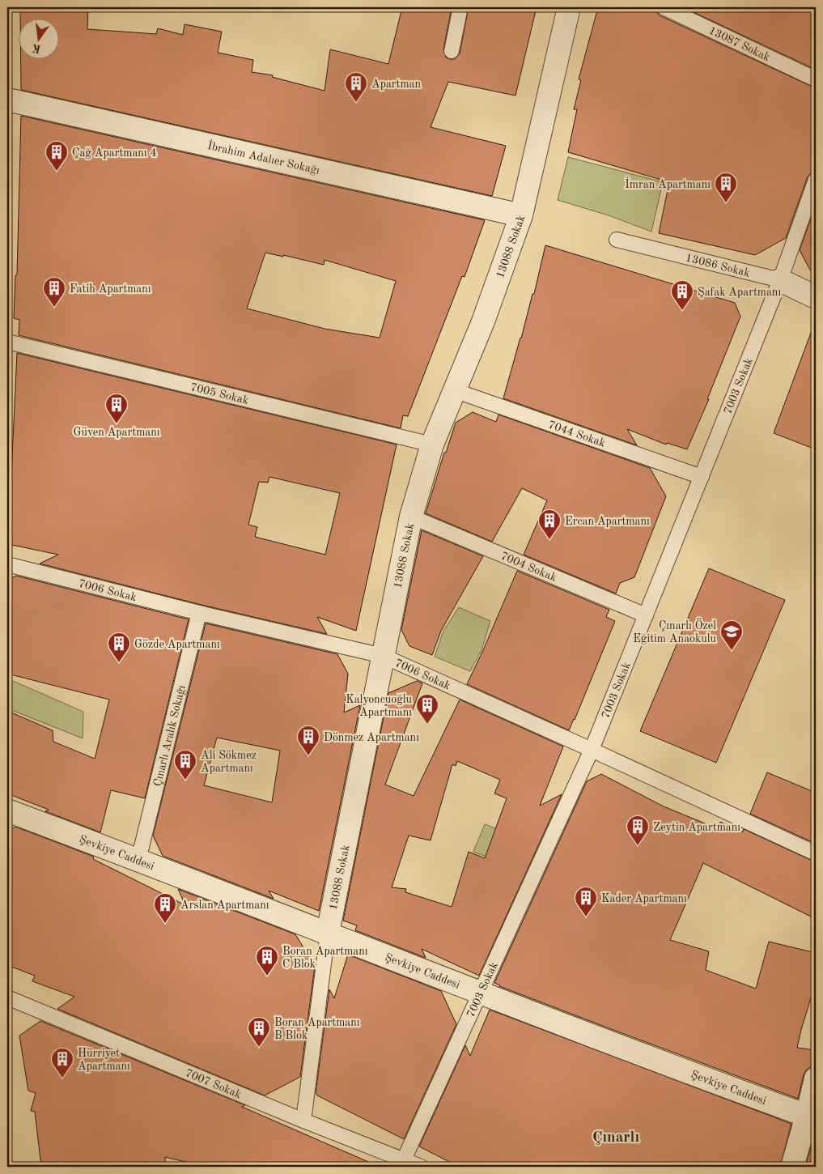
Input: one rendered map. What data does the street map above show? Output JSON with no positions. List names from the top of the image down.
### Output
{
  "streets": {
    "street": [
      "İbrahim Adalıer Sokağı",
      "13088 Sokak",
      "13086 Sokak",
      "Şevkiye Caddesi"
    ],
    "lane": [
      "13087 Sokak",
      "7003 Sokak",
      "7005 Sokak",
      "7044 Sokak",
      "7004 Sokak",
      "7006 Sokak",
      "Çınarlı Aralık Sokağı",
      "7007 Sokak"
    ]
  },
  "crossings": [
    ["İbrahim Adalıer Sokağı", "13088 Sokak"],
    ["13088 Sokak", "7005 Sokak"],
    ["13088 Sokak", "7044 Sokak"],
    ["13088 Sokak", "7004 Sokak"],
    ["13088 Sokak", "7006 Sokak"],
    ["13088 Sokak", "Şevkiye Caddesi"],
    ["13088 Sokak", "7007 Sokak"],
    ["13086 Sokak", "7003 Sokak"],
    ["7003 Sokak", "7044 Sokak"],
    ["7003 Sokak", "7004 Sokak"],
    ["7003 Sokak", "7006 Sokak"],
    ["7003 Sokak", "Şevkiye Caddesi"],
    ["7003 Sokak", "7007 Sokak"],
    ["7006 Sokak", "Çınarlı Aralık Sokağı"],
    ["Çınarlı Aralık Sokağı", "Şevkiye Caddesi"]
  ],
  "districts": ["Çınarlı"],
  "places": {
    "building": [
      "Apartman",
      "Çağ Apartmanı 4",
      "İmran Apartmanı",
      "Fatih Apartmanı",
      "Şafak Apartmanı",
      "Güven Apartmanı",
      "Ercan Apartmanı",
      "Gözde Apartmanı",
      "Kalyoncuoğlu Apartmanı",
      "Dönmez Apartmanı",
      "Ali Sökmez Apartmanı",
      "Zeytin Apartmanı",
      "Kader Apartmanı",
      "Arslan Apartmanı",
      "Boran Apartmanı C Blok",
      "Boran Apartmanı B Blok",
      "Hürriyet Apartmanı"
    ],
    "school or university": ["Çınarlı Özel Eğitim Anaokulu"]
  },
  "north": "bottom"
}
